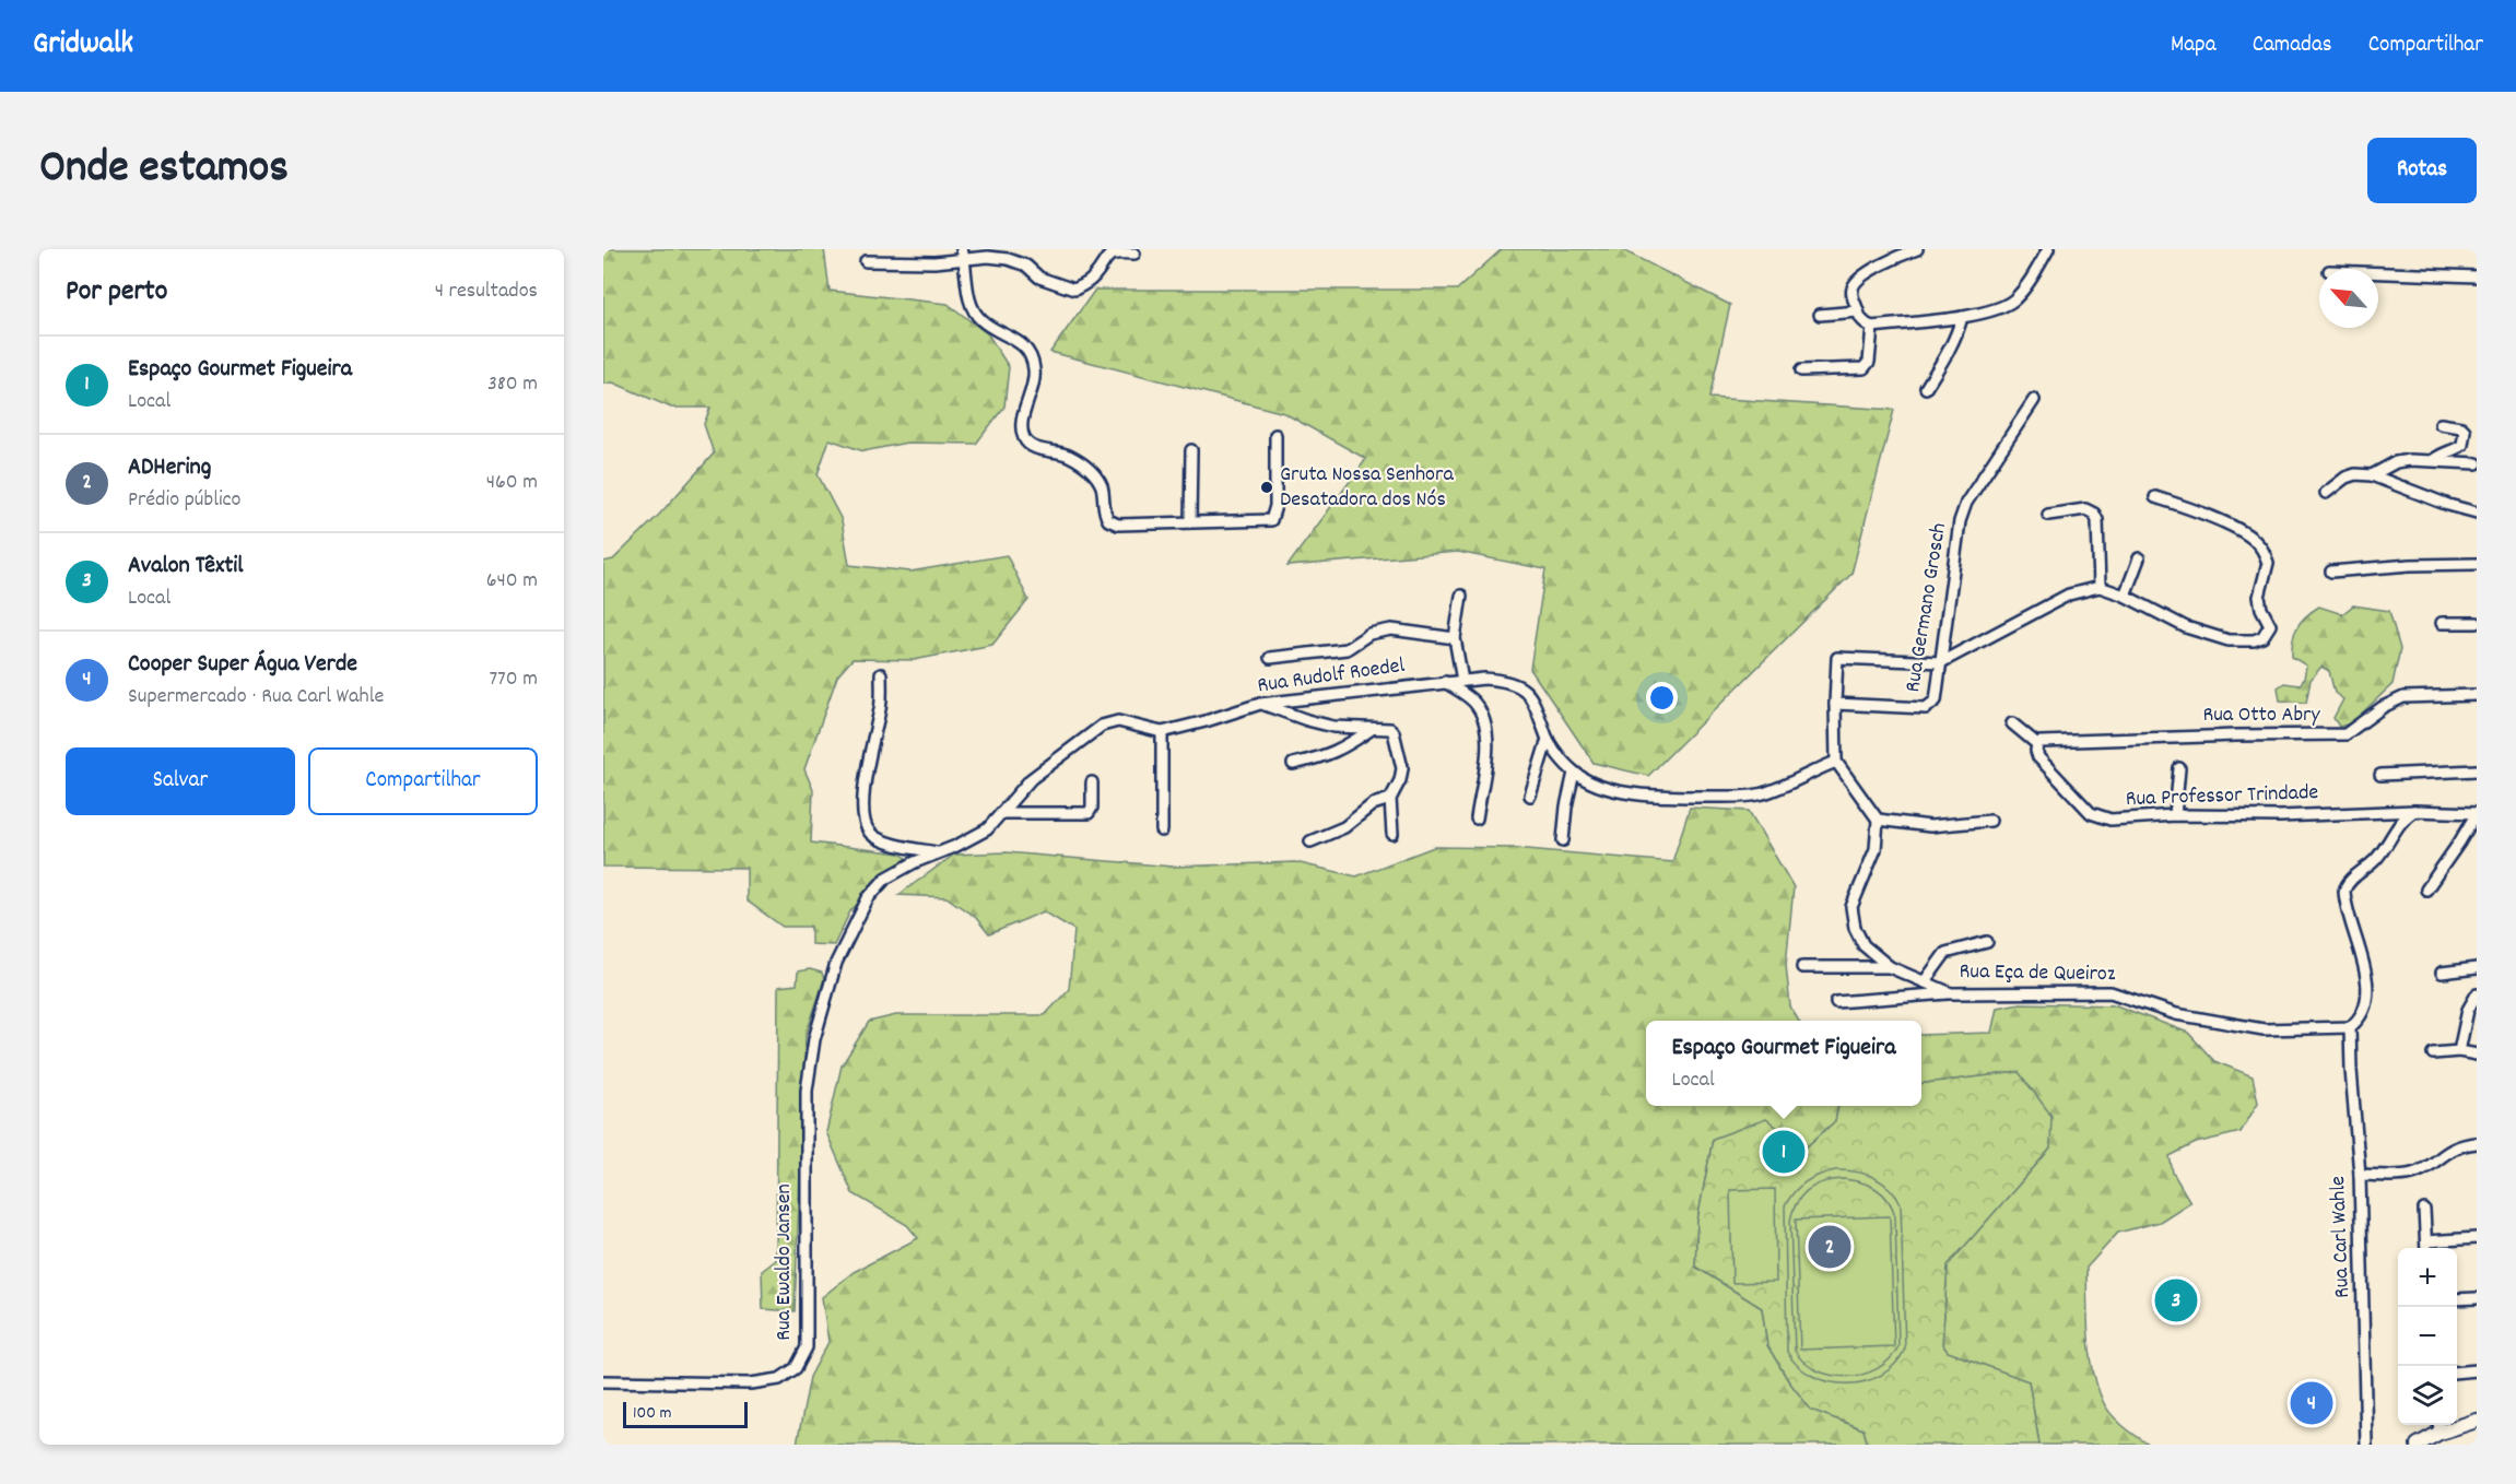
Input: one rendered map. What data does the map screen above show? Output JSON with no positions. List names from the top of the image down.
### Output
{
  "streets": {
    "street": [
      "Rua Germano Grosch",
      "Rua Rudolf Roedel",
      "Rua Otto Abry",
      "Rua Professor Trindade",
      "Rua Eça de Queiroz",
      "Rua Carl Wahle",
      "Rua Ewaldo Jansen"
    ]
  },
  "crossings": [
    ["Rua Rudolf Roedel", "Rua Ewaldo Jansen"],
    ["Rua Otto Abry", "Rua Professor Trindade"],
    ["Rua Eça de Queiroz", "Rua Carl Wahle"]
  ],
  "places": ["Gruta Nossa Senhora Desatadora dos Nós"],
  "scale_bar": "100 m",
  "north": "top left",
  "page": {
    "header": "Gridwalk",
    "nav": ["Mapa", "Camadas", "Compartilhar"],
    "title": "Onde estamos",
    "buttons": [
      "Rotas",
      ["Salvar", "Compartilhar"]
    ],
    "heading": ["Por perto", "4 resultados"],
    "list": [
      {
        "mark": "1",
        "name": "Espaço Gourmet Figueira",
        "note": "Local",
        "value": "380 m"
      },
      {
        "mark": "2",
        "name": "ADHering",
        "note": "Prédio público",
        "value": "460 m"
      },
      {
        "mark": "3",
        "name": "Avalon Têxtil",
        "note": "Local",
        "value": "640 m"
      },
      {
        "mark": "4",
        "name": "Cooper Super Água Verde",
        "note": "Supermercado · Rua Carl Wahle",
        "value": "770 m"
      }
    ],
    "popup": ["Espaço Gourmet Figueira", "Local"],
    "pins": [
      "1",
      "2",
      "3",
      "4"
    ],
    "map_buttons": ["+", "−"],
    "scale": "100 m"
  }
}
